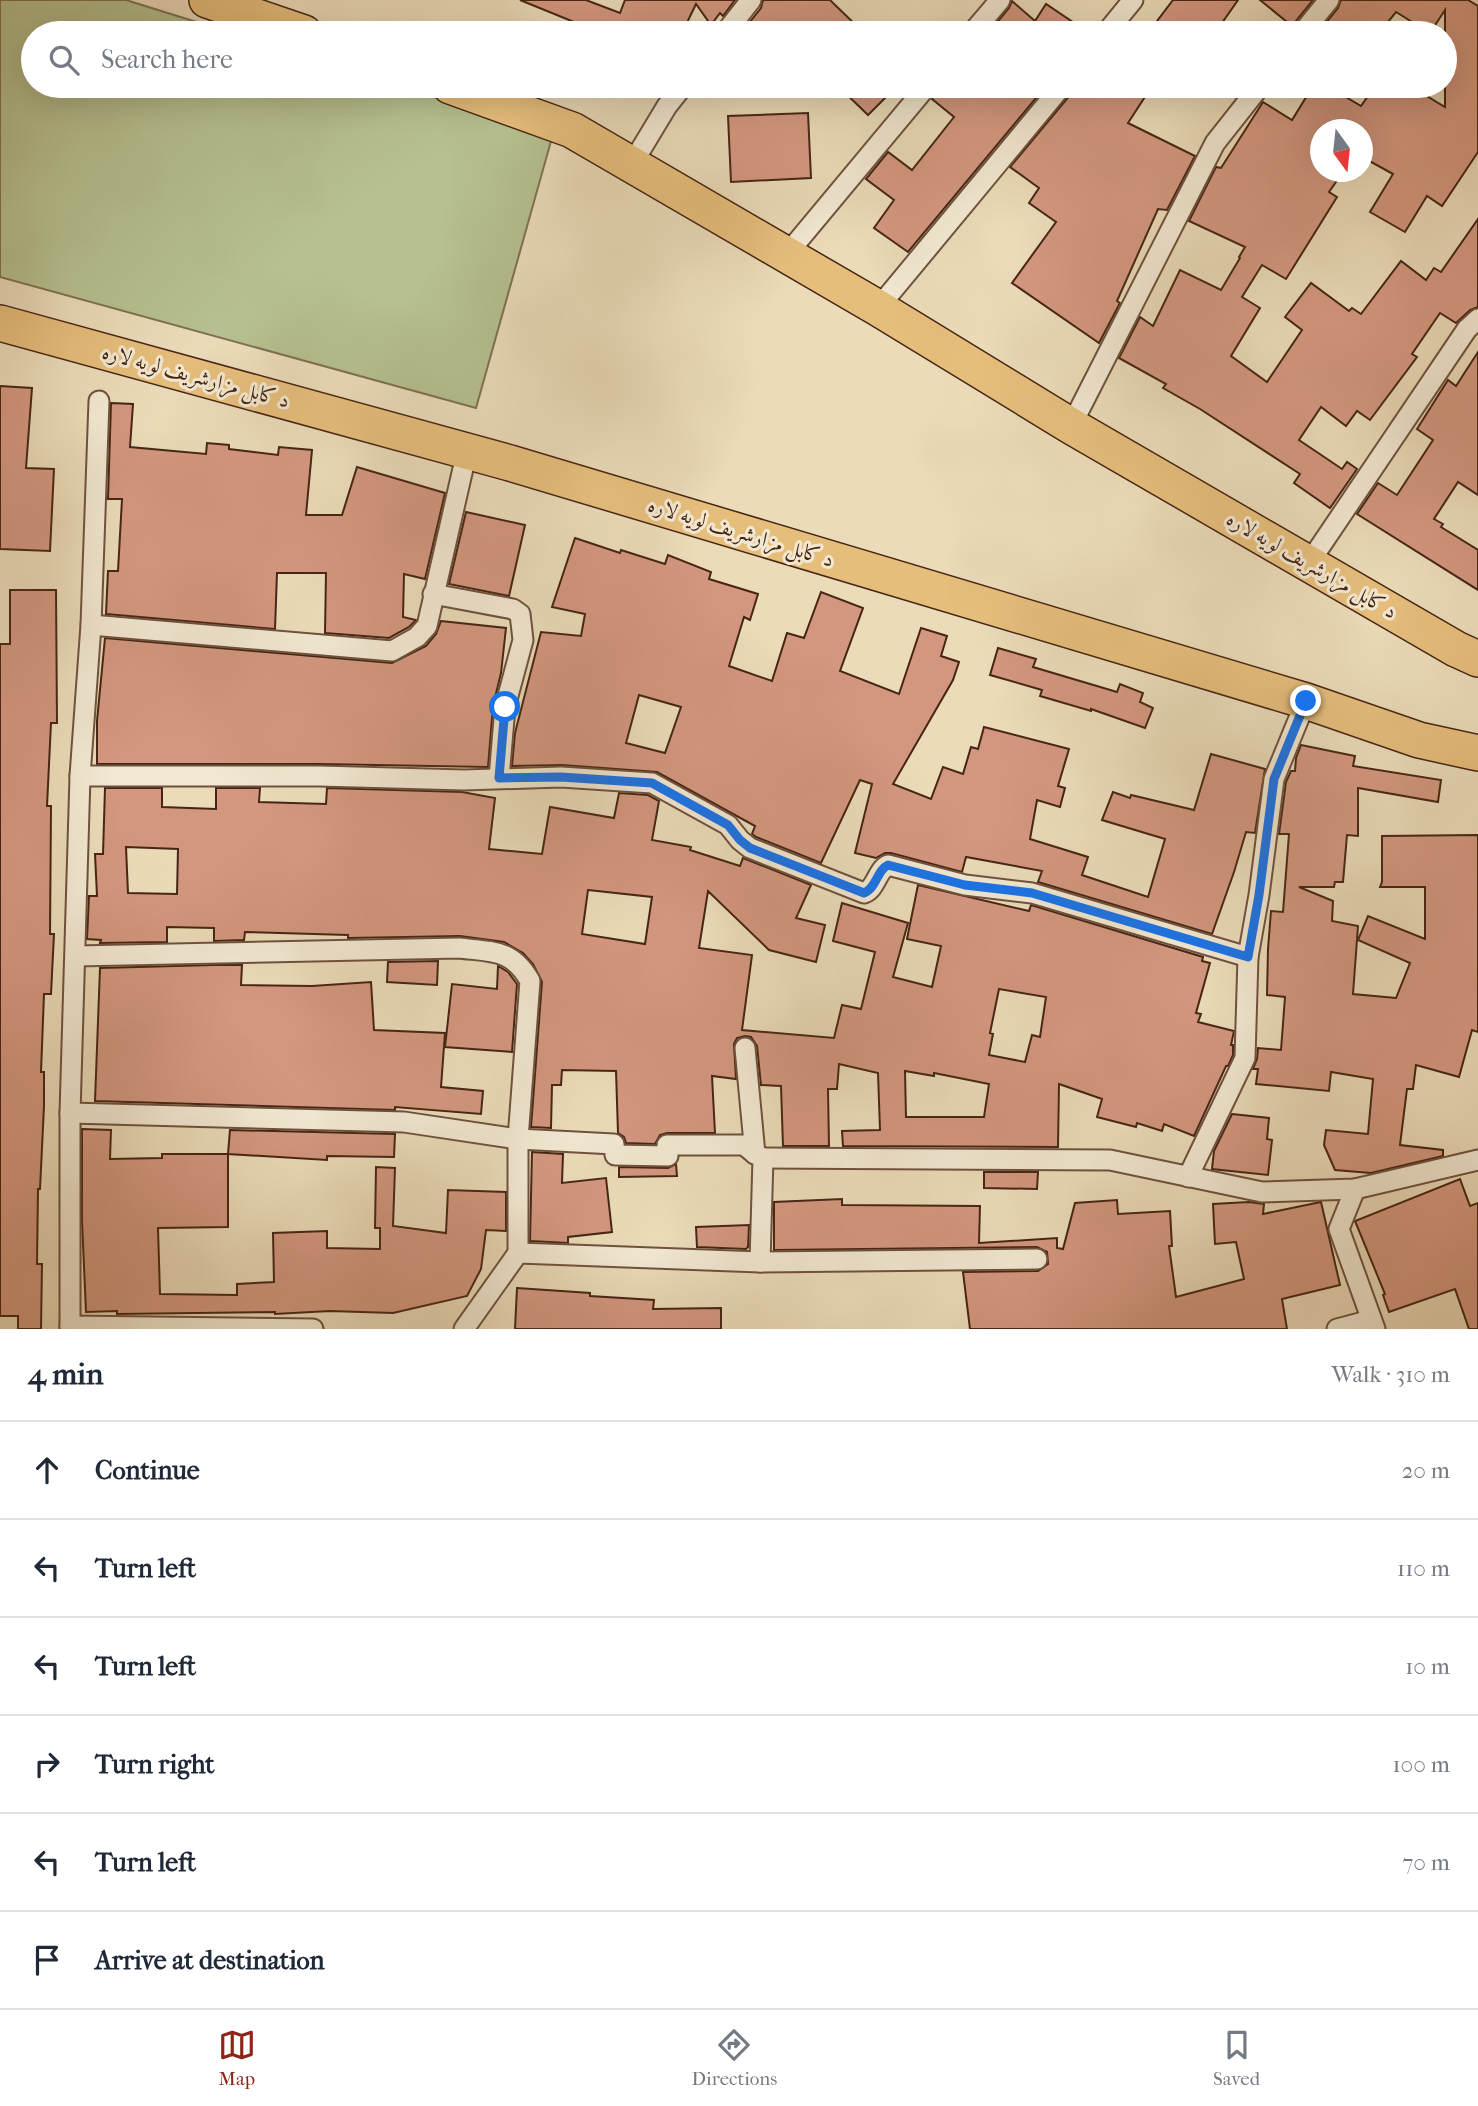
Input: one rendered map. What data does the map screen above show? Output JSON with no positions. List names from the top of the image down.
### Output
{
  "streets": {
    "highway": ["د کابل مزارشریف لویه لاره"]
  },
  "north": "bottom",
  "page": {
    "search": "Search here",
    "heading": ["4 min", "Walk · 310 m"],
    "list": [
      ["Continue", "20 m"],
      ["Turn left", "110 m"],
      ["Turn left", "10 m"],
      ["Turn right", "100 m"],
      ["Turn left", "70 m"],
      "Arrive at destination"
    ],
    "nav": ["Map", "Directions", "Saved"]
  }
}
